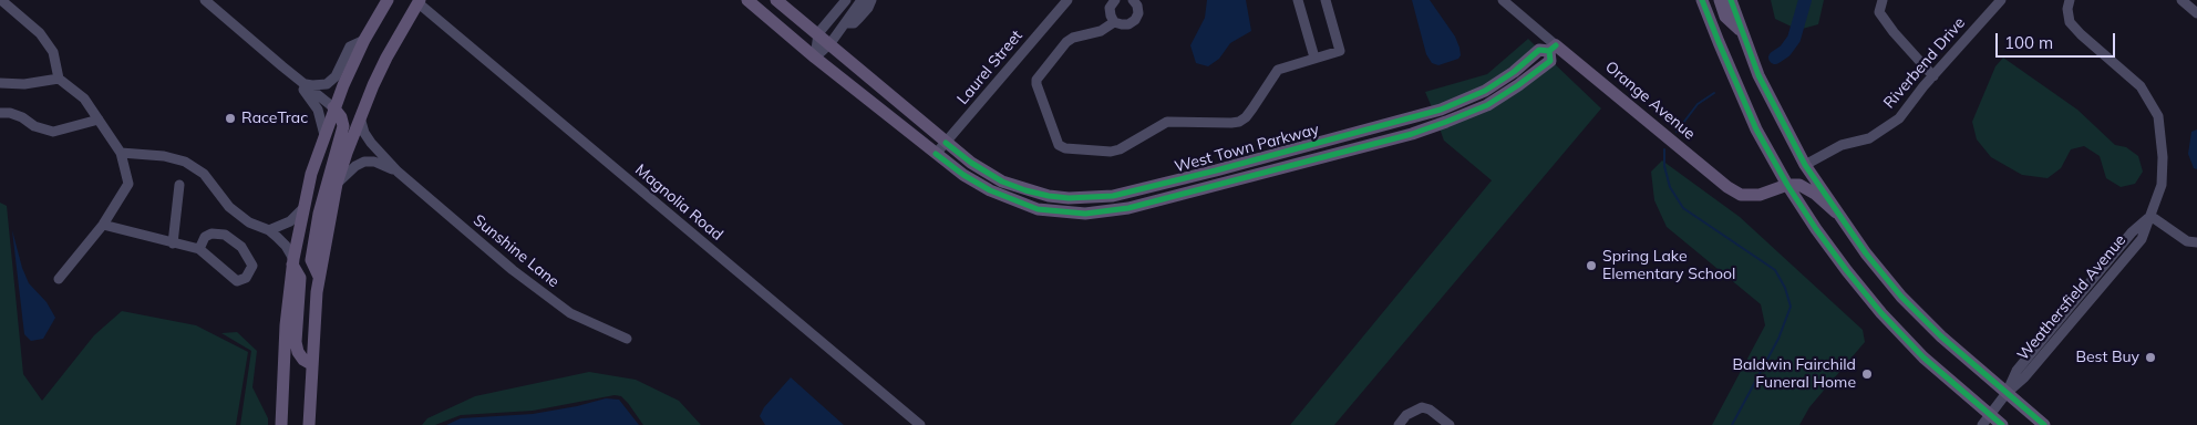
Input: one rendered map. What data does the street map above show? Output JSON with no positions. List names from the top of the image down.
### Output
{
  "streets": {
    "main road": ["Orange Avenue", "West Town Parkway"],
    "street": [
      "Riverbend Drive",
      "Laurel Street",
      "Magnolia Road",
      "Sunshine Lane",
      "Weathersfield Avenue"
    ]
  },
  "crossings": [
    ["Laurel Street", "West Town Parkway"],
    ["Orange Avenue", "West Town Parkway"]
  ],
  "places": [
    "RaceTrac",
    "Spring Lake Elementary School",
    "Best Buy",
    "Baldwin Fairchild Funeral Home"
  ],
  "scale_bar": "100 m"
}
